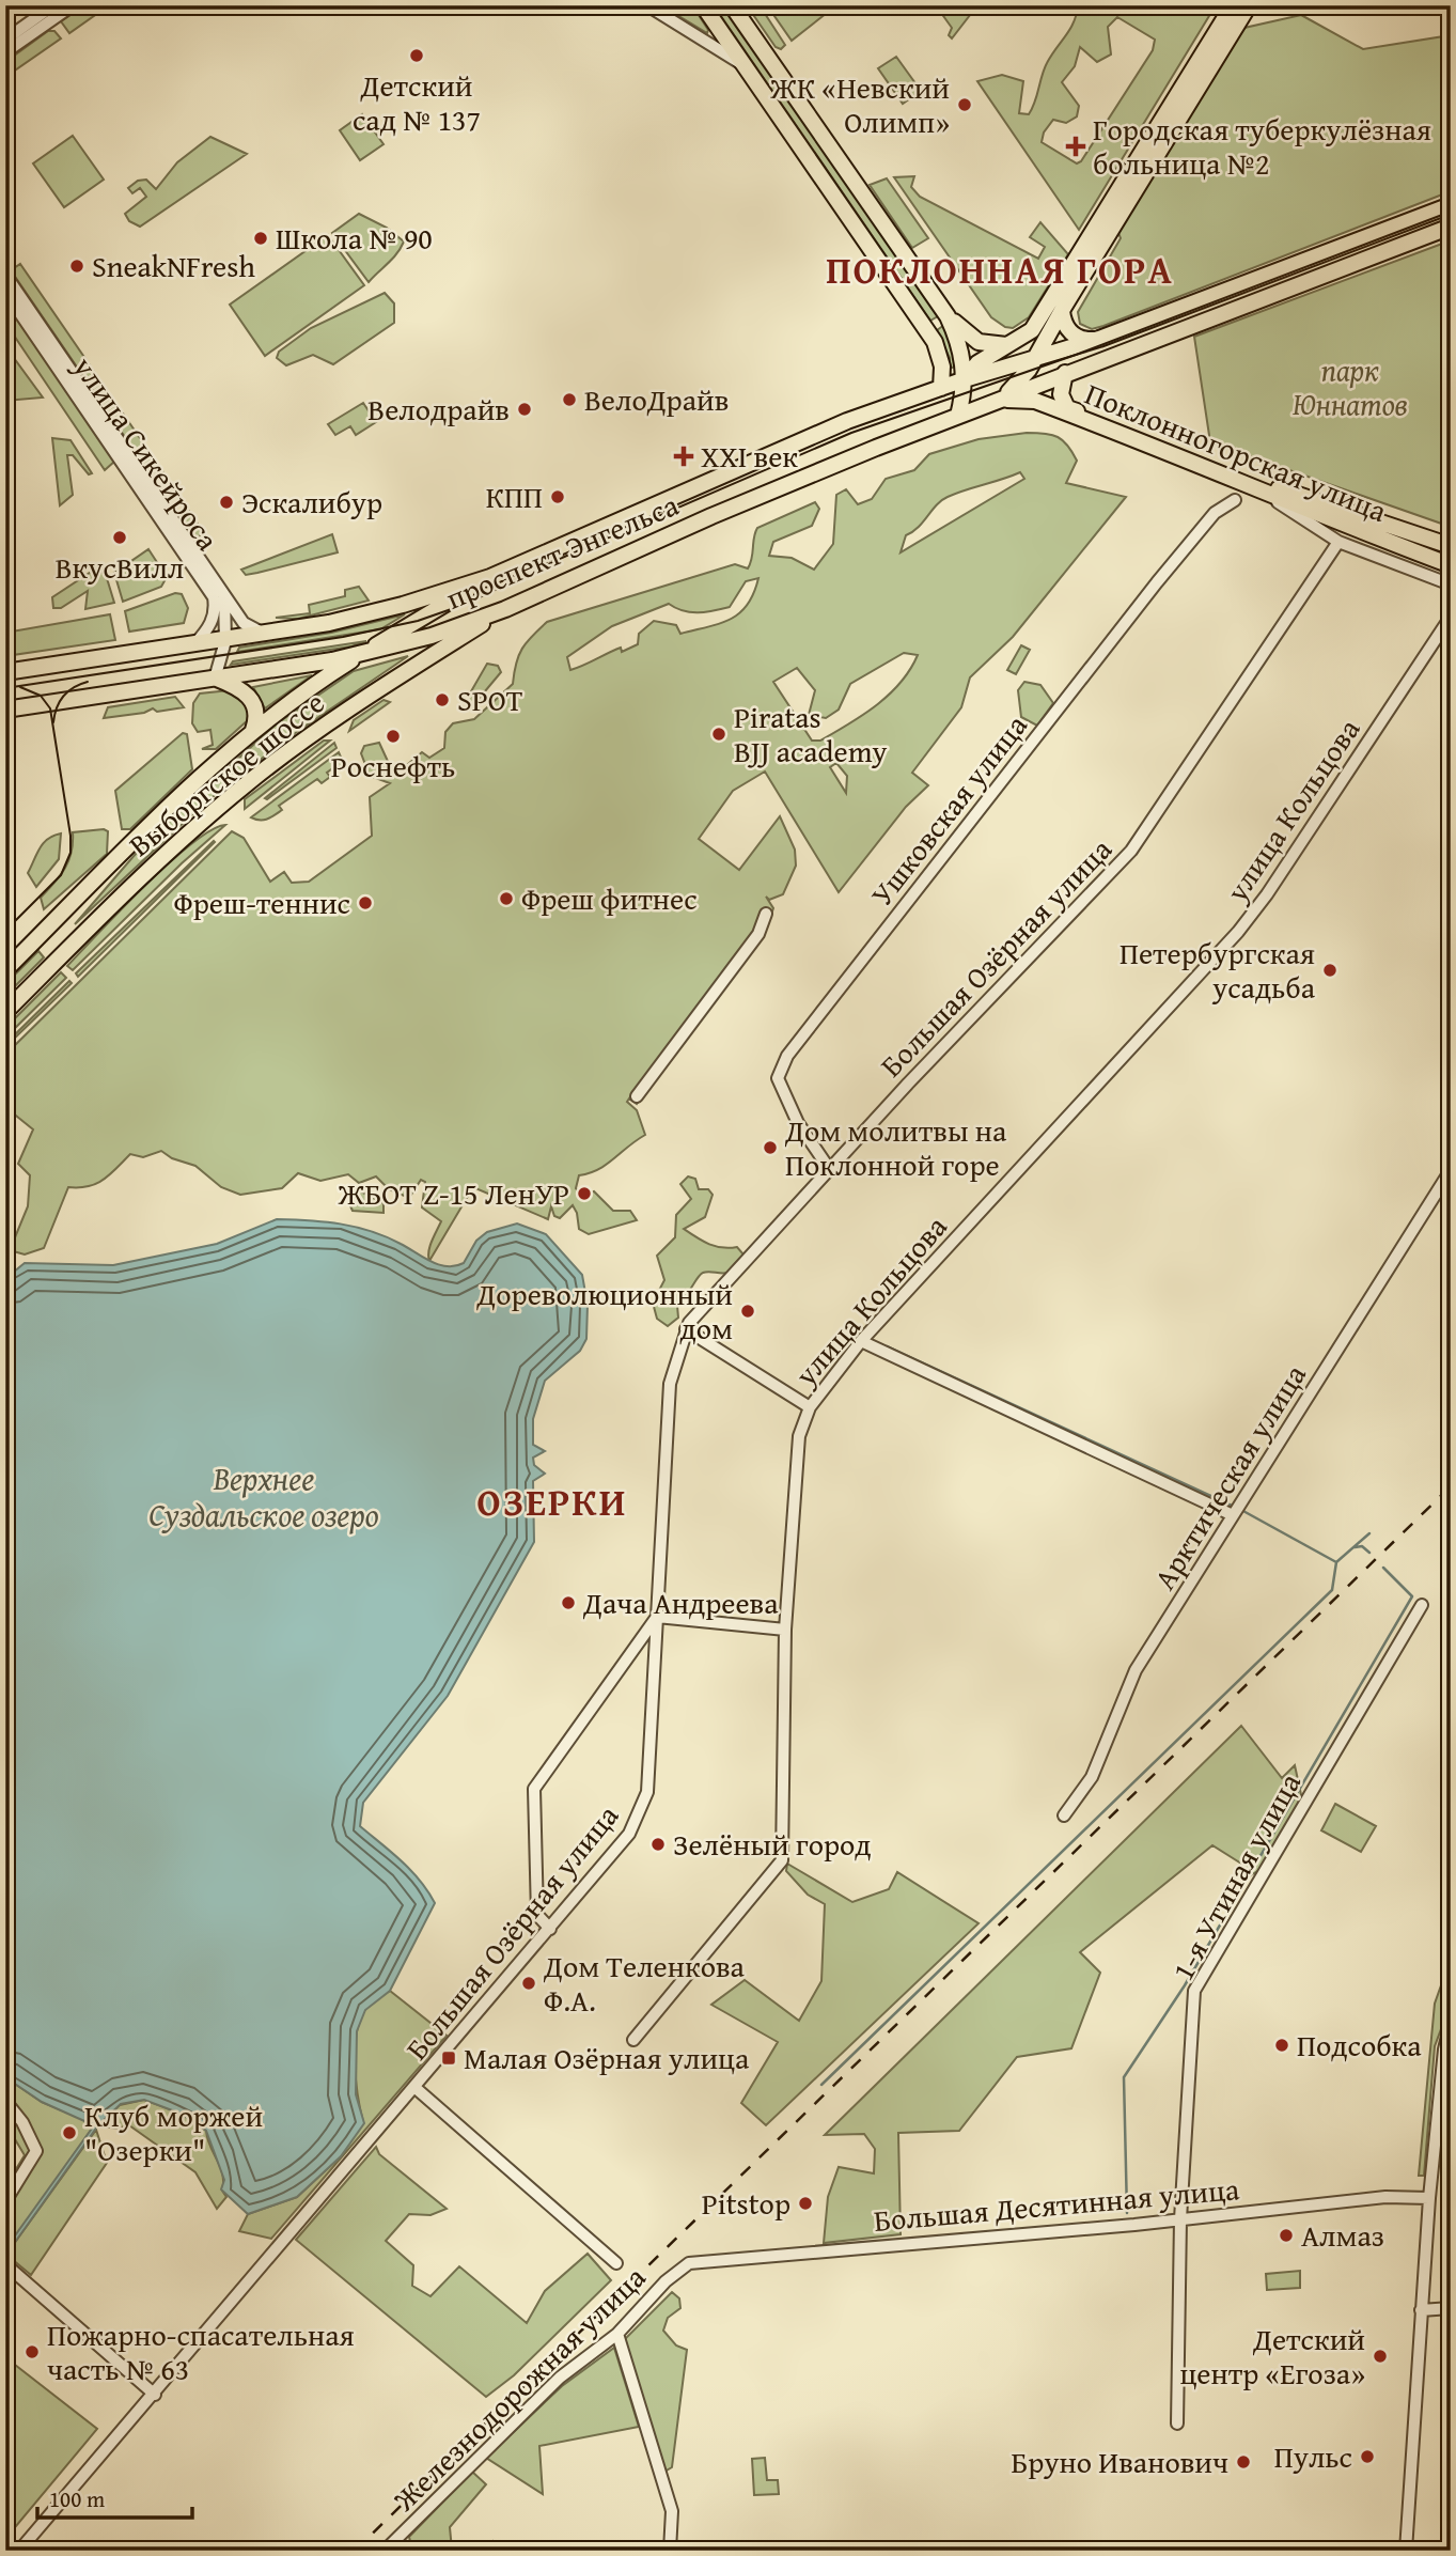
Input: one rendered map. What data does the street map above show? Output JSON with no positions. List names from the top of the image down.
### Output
{
  "streets": {
    "main road": ["Поклонногорская улица", "проспект Энгельса", "Выборгское шоссе"],
    "street": [
      "улица Сикейроса",
      "Ушковская улица",
      "улица Кольцова",
      "Большая Озёрная улица",
      "Арктическая улица",
      "1-я Утиная улица",
      "Большая Десятинная улица",
      "Железнодорожная улица"
    ]
  },
  "crossings": [
    ["Поклонногорская улица", "проспект Энгельса"],
    ["Поклонногорская улица", "Большая Озёрная улица"],
    ["улица Сикейроса", "проспект Энгельса"],
    ["проспект Энгельса", "Выборгское шоссе"],
    ["Ушковская улица", "Большая Озёрная улица"],
    ["1-я Утиная улица", "Большая Десятинная улица"],
    ["Большая Десятинная улица", "Железнодорожная улица"]
  ],
  "districts": ["ПОКЛОННАЯ ГОРА", "ОЗЕРКИ"],
  "water": ["Верхнее Суздальское озеро"],
  "parks": ["парк Юннатов"],
  "places": {
    "other": [
      "Детский сад № 137",
      "ЖК «Невский Олимп»",
      "Школа № 90",
      "SneakNFresh",
      "ВелоДрайв",
      "Велодрайв",
      "КПП",
      "Эскалибур",
      "ВкусВилл",
      "SPOT",
      "Piratas BJJ academy",
      "Роснефть",
      "Фреш фитнес",
      "Фреш-теннис",
      "Петербургская усадьба",
      "Дом молитвы на Поклонной горе",
      "ЖБОТ Z-15 ЛенУР",
      "Дореволюционный дом",
      "Дача Андреева",
      "Зелёный город",
      "Дом Теленкова Ф.А.",
      "Подсобка",
      "Клуб моржей \"Озерки\"",
      "Pitstop",
      "Алмаз",
      "Пожарно-спасательная часть № 63",
      "Детский центр «Егоза»",
      "Пульс",
      "Бруно Иванович"
    ],
    "health": ["Городская туберкулёзная больница №2", "XXI век"],
    "transit": ["Малая Озёрная улица"]
  },
  "scale_bar": "100 m"
}
